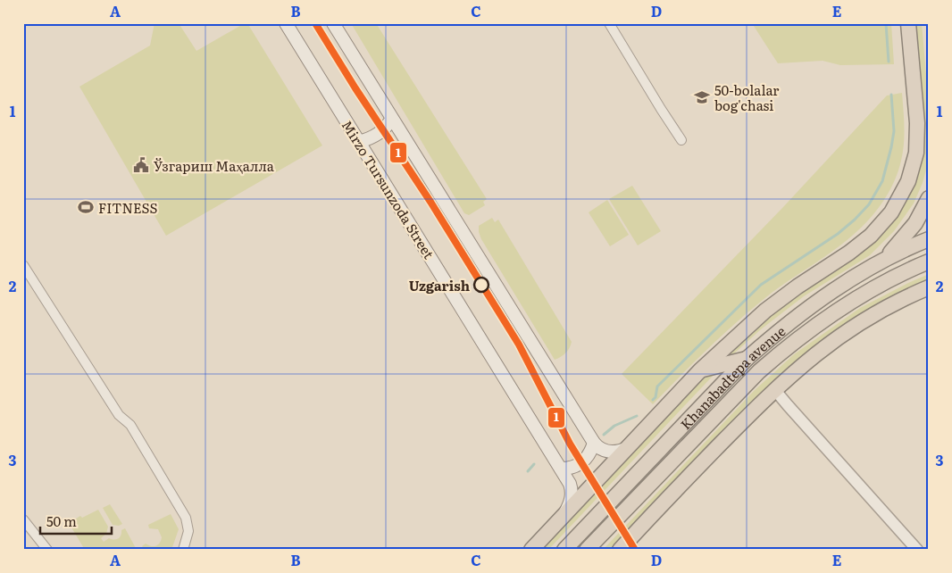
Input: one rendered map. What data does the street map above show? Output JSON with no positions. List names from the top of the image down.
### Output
{
  "streets": {
    "highway": ["Khanabadtepa avenue"],
    "main road": ["Mirzo Tursunzoda Street"]
  },
  "places": {
    "school or university": ["50-bolalar bog'chasi"],
    "public building": ["Ўзгариш Маҳалла"],
    "sports": ["FITNESS"],
    "other": ["Uzgarish"]
  },
  "lines": ["transit line 1"],
  "scale_bar": "50 m",
  "grid": {
    "columns": [
      "A",
      "B",
      "C",
      "D",
      "E"
    ],
    "rows": ["1", "2", "3"]
  }
}
